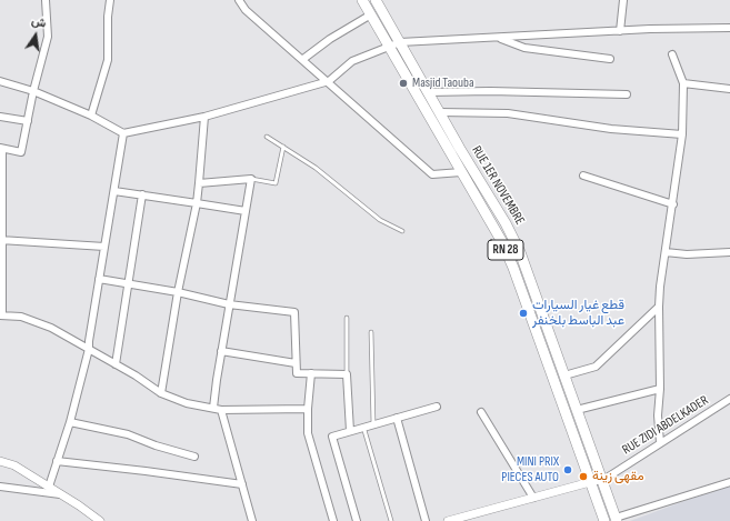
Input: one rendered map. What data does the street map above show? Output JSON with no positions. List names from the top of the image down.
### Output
{
  "streets": {
    "main road": ["RUE 1ER NOVEMBRE", "RN 28"],
    "street": ["RUE ZIDI ABDELKADER"]
  },
  "crossings": [
    ["RUE 1ER NOVEMBRE", "RUE ZIDI ABDELKADER"],
    ["RN 28", "RUE ZIDI ABDELKADER"]
  ],
  "places": [
    "Masjid Taouba",
    "قطع غيار السيارات عبد الباسط بلخنفر",
    "MINI PRIX PIECES AUTO",
    "مقهى زينة"
  ],
  "north": "top"
}
